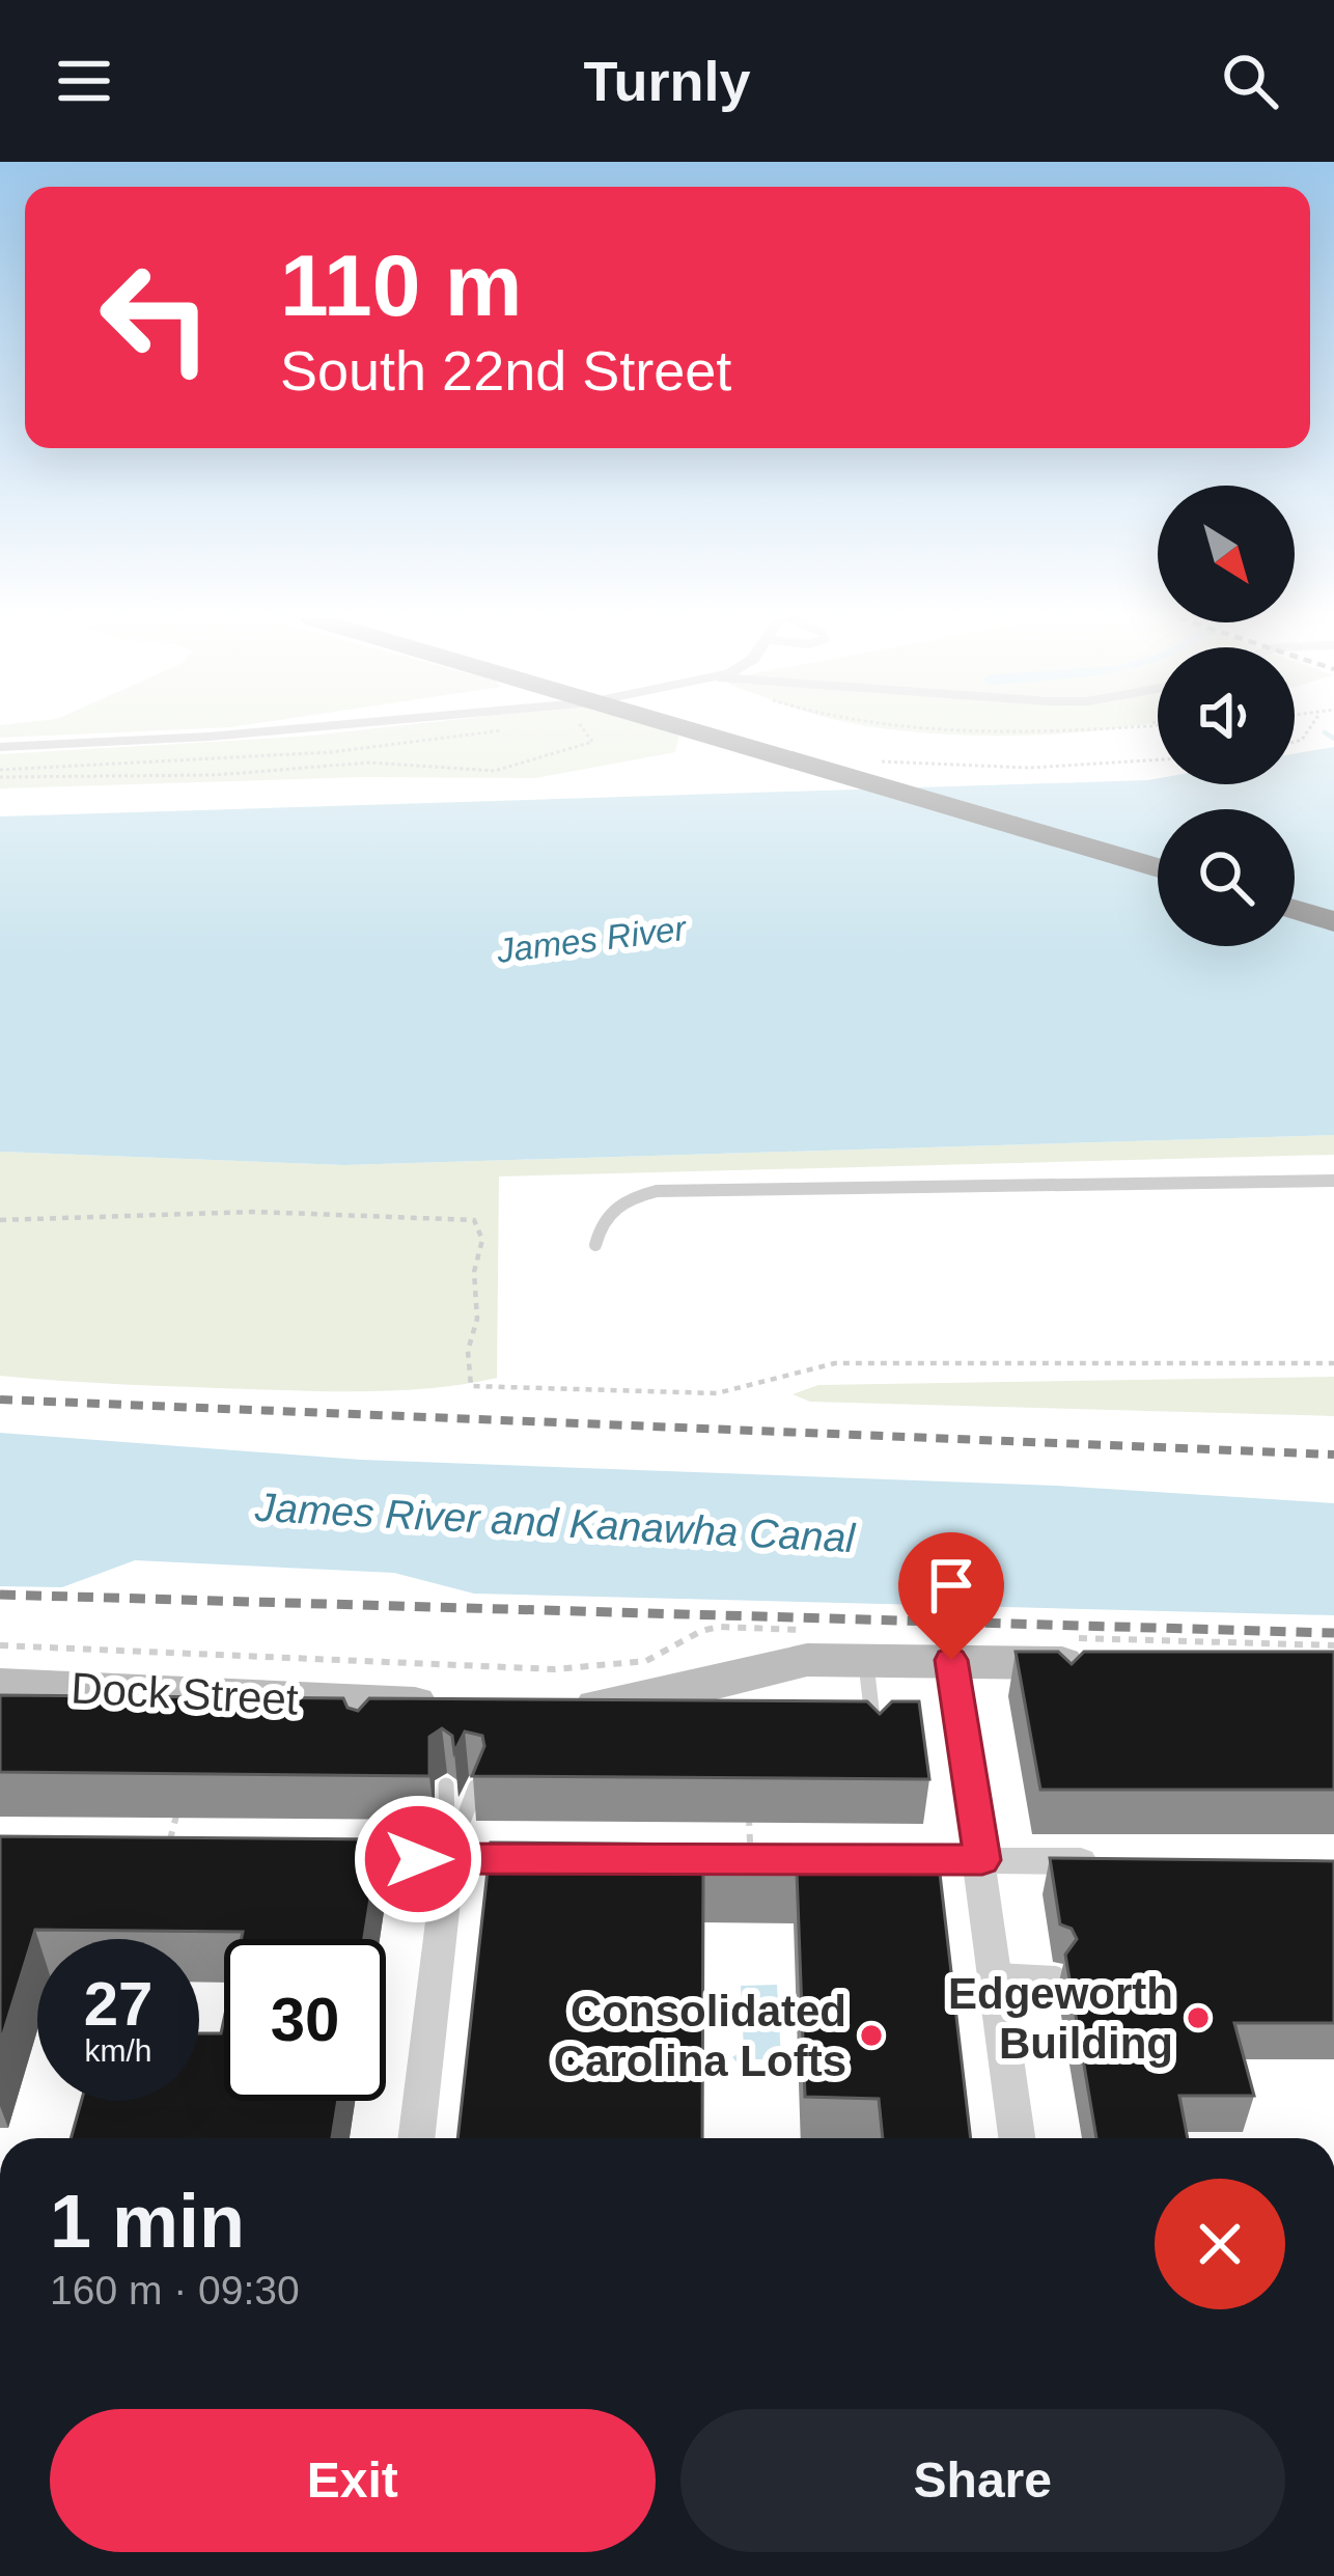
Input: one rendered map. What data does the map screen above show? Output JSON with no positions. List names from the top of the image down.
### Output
{
  "streets": {
    "main road": ["Dock Street"]
  },
  "water": ["James River", "James River and Kanawha Canal"],
  "places": ["Edgeworth Building", "Consolidated Carolina Lofts"],
  "north": "bottom right",
  "page": {
    "header": "Turnly",
    "turn": ["110 m", "South 22nd Street"],
    "speed": "27 km/h",
    "limit": "30",
    "heading": ["1 min", "160 m · 09:30"],
    "buttons": ["Exit", "Share"]
  }
}
